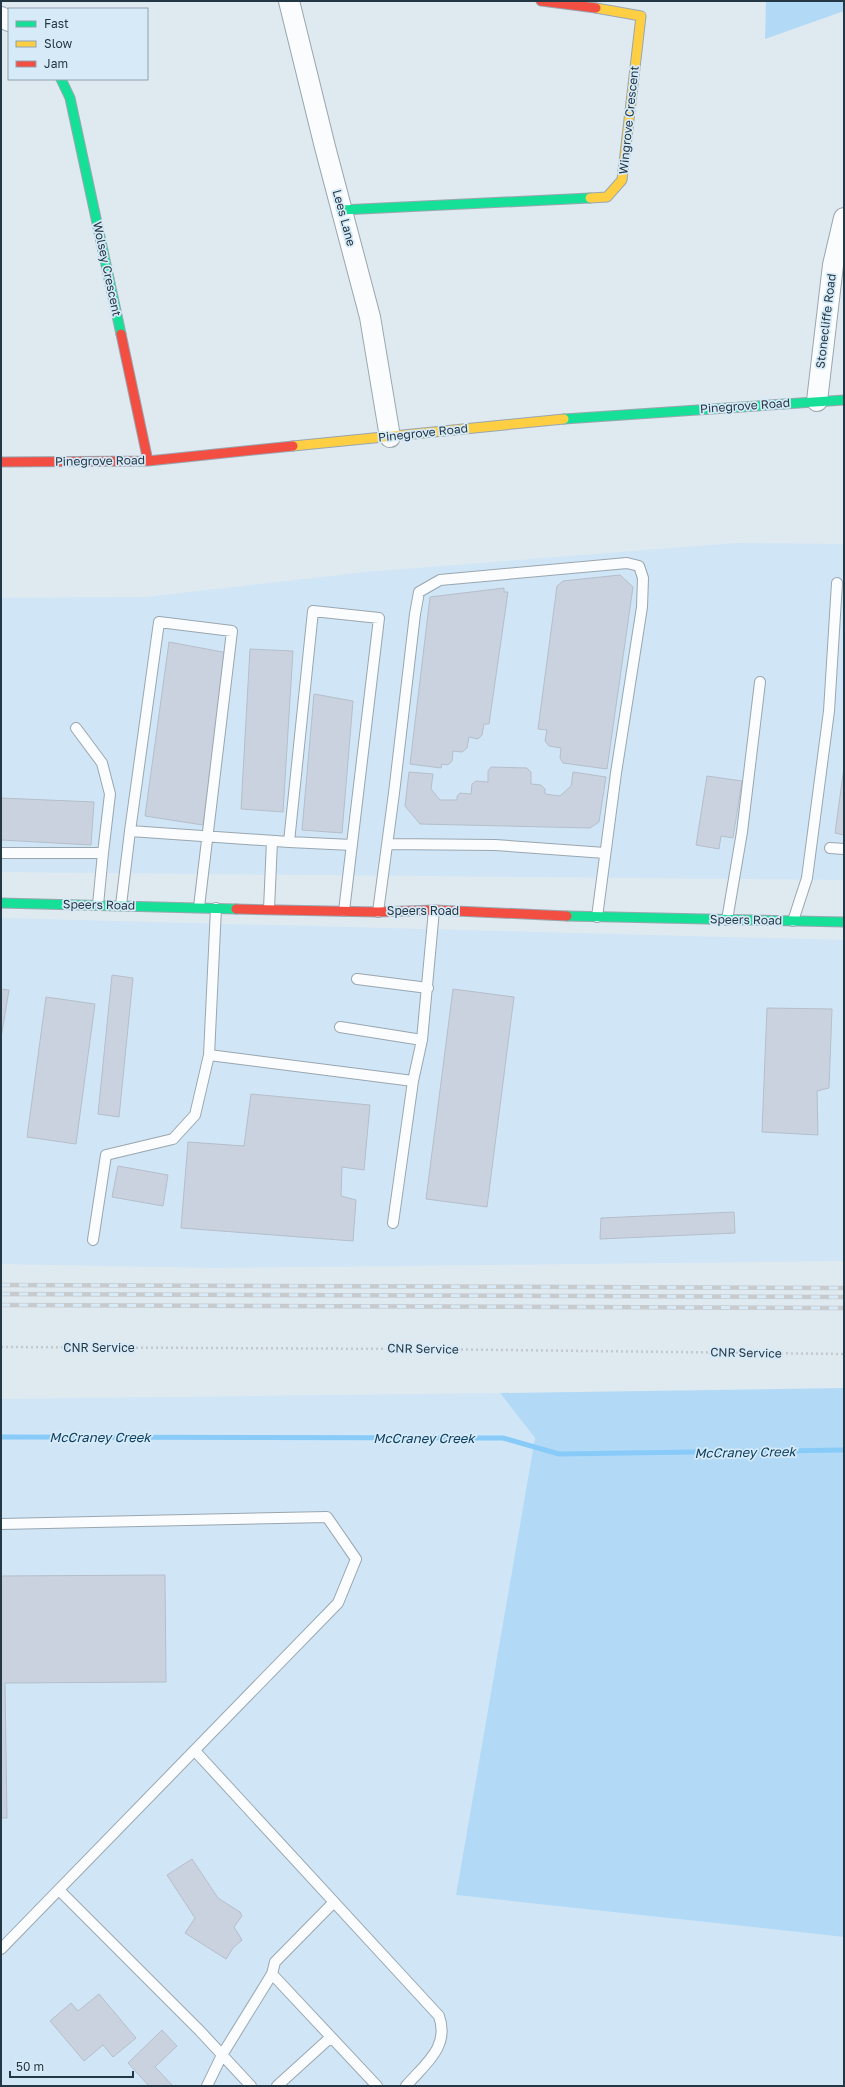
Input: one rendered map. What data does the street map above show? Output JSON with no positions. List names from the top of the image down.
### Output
{
  "streets": {
    "street": [
      "Wingrove Crescent",
      "Lees Lane",
      "Wolsey Crescent",
      "Stonecliffe Road",
      "Pinegrove Road",
      "Speers Road"
    ],
    "path": ["CNR Service"]
  },
  "crossings": [
    ["Wingrove Crescent", "Lees Lane"],
    ["Lees Lane", "Pinegrove Road"],
    ["Wolsey Crescent", "Pinegrove Road"],
    ["Stonecliffe Road", "Pinegrove Road"]
  ],
  "water": ["McCraney Creek"],
  "legend": ["Fast", "Slow", "Jam"],
  "scale_bar": "50 m"
}
